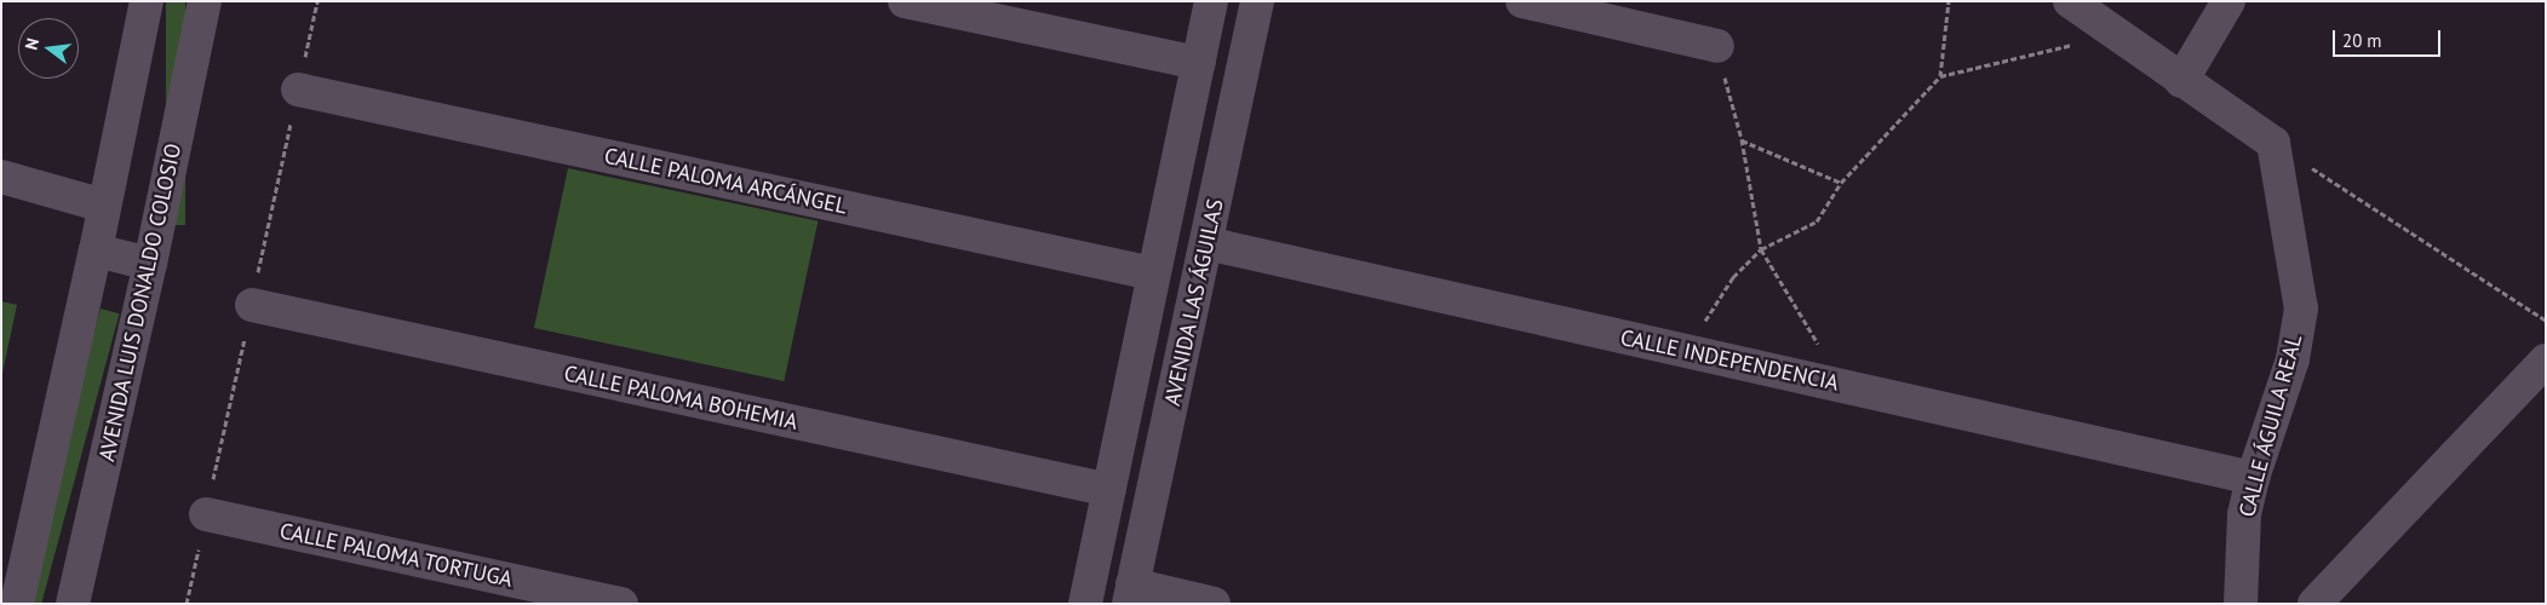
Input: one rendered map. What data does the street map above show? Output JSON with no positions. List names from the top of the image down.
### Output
{
  "streets": {
    "street": [
      "CALLE PALOMA ARCÁNGEL",
      "AVENIDA LUIS DONALDO COLOSIO",
      "AVENIDA LAS ÁGUILAS",
      "CALLE INDEPENDENCIA",
      "CALLE PALOMA BOHEMIA",
      "CALLE ÁGUILA REAL",
      "CALLE PALOMA TORTUGA"
    ]
  },
  "crossings": [
    ["AVENIDA LAS ÁGUILAS", "CALLE INDEPENDENCIA"],
    ["CALLE INDEPENDENCIA", "CALLE ÁGUILA REAL"]
  ],
  "scale_bar": "20 m",
  "north": "left"
}
